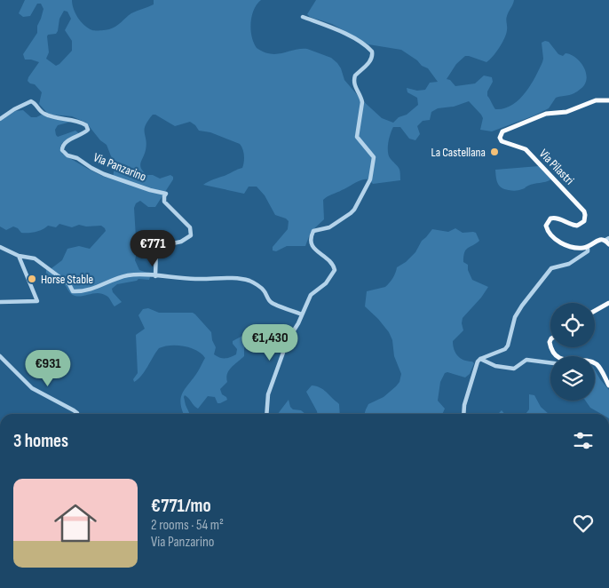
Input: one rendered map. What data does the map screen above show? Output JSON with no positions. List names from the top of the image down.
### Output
{
  "streets": {
    "main road": ["Via Pilastri"],
    "street": ["Via Panzarino"]
  },
  "places": ["La Castellana", "Horse Stable"],
  "page": {
    "price": ["€771", "€1,430", "€931"],
    "heading": "3 homes",
    "list": [
      {
        "name": "€771/mo",
        "note": "2 rooms · 54 m² · Via Panzarino"
      }
    ]
  }
}
